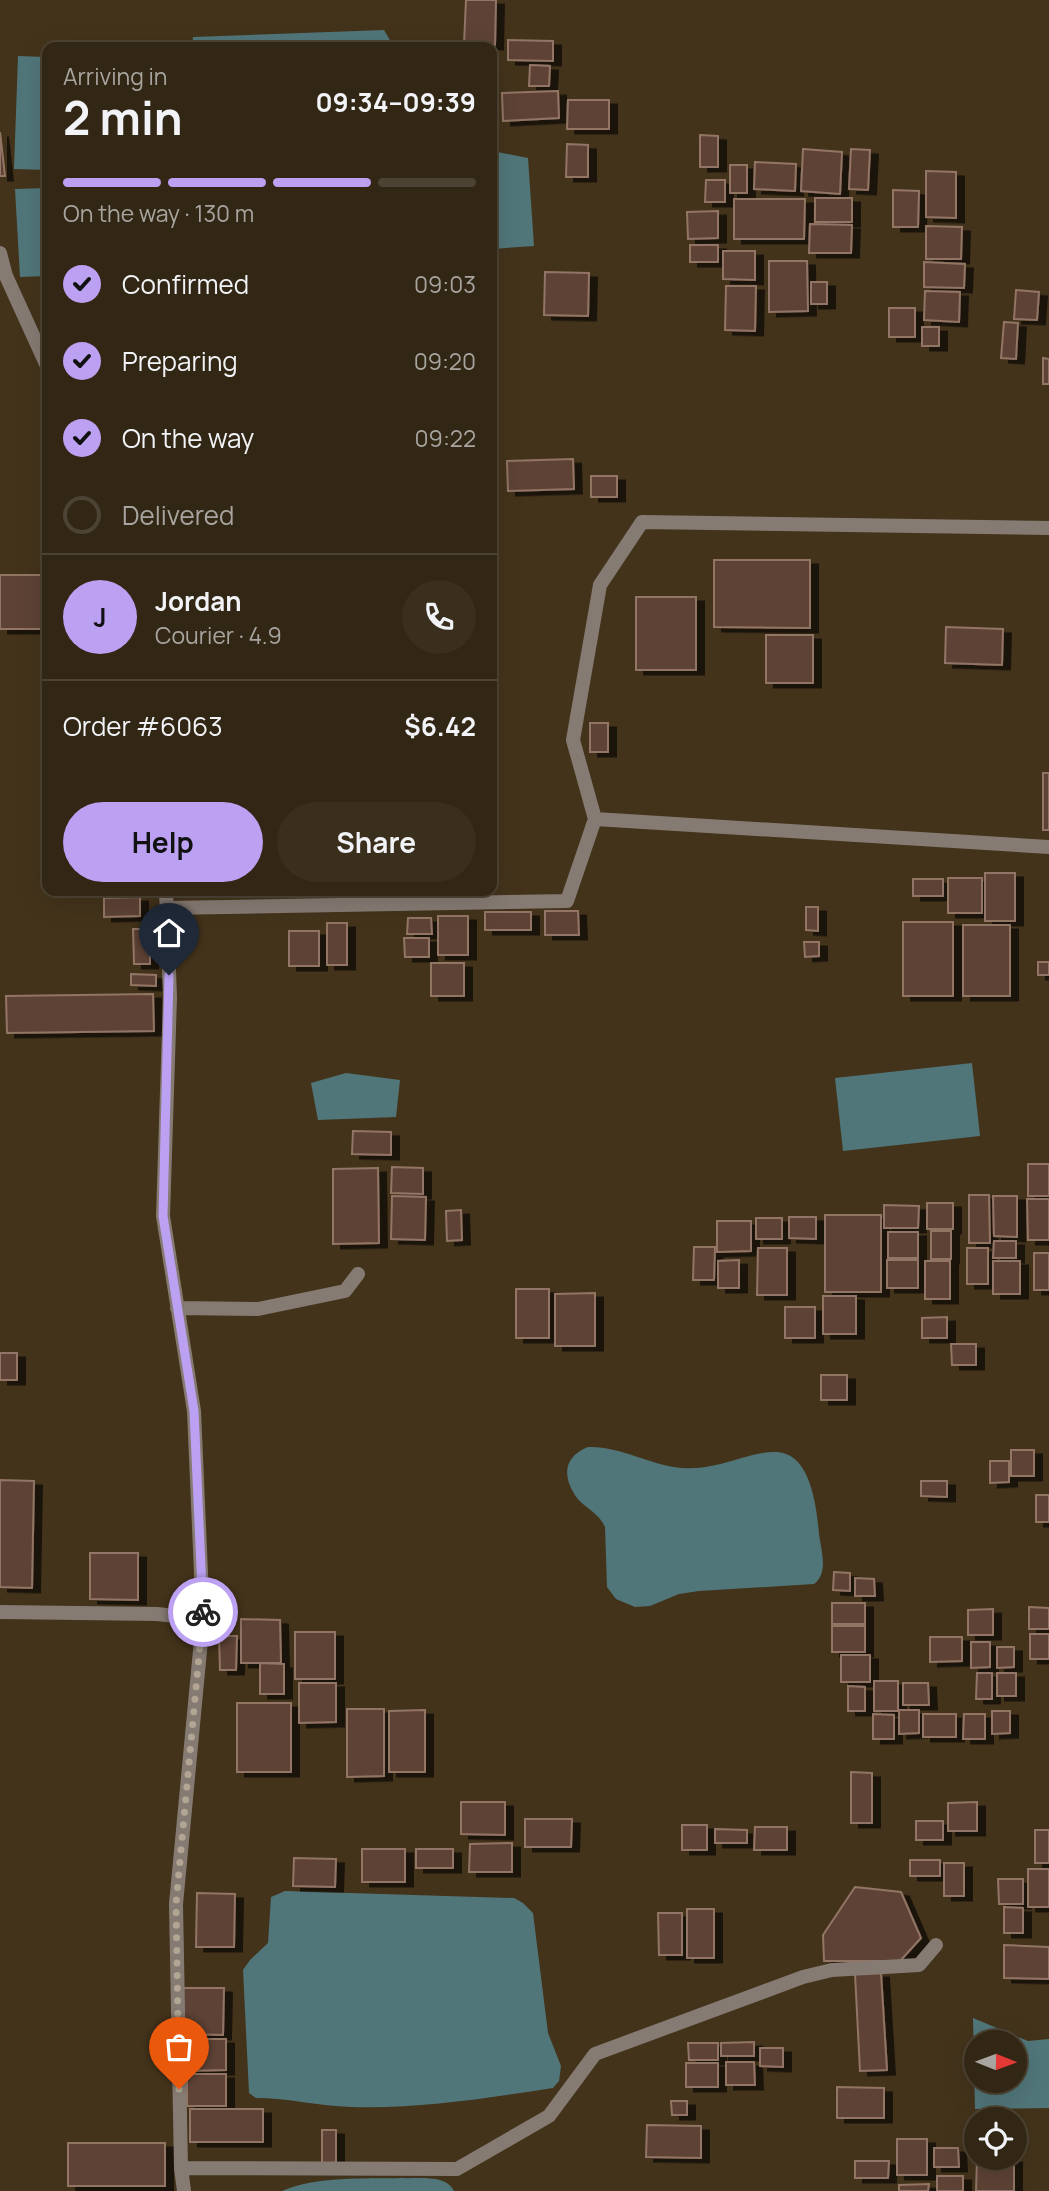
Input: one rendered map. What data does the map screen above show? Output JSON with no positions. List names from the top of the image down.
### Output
{
  "north": "right",
  "page": {
    "heading": ["2 min", "Arriving in", "09:34–09:39"],
    "panel": [
      "Jordan",
      "Courier · 4.9",
      "Order #6063",
      "$6.42"
    ],
    "bar": "On the way · 130 m",
    "list": [
      ["Confirmed", "09:03"],
      ["Preparing", "09:20"],
      ["On the way", "09:22"],
      "Delivered"
    ],
    "round": "J",
    "buttons": ["Help", "Share"]
  }
}
